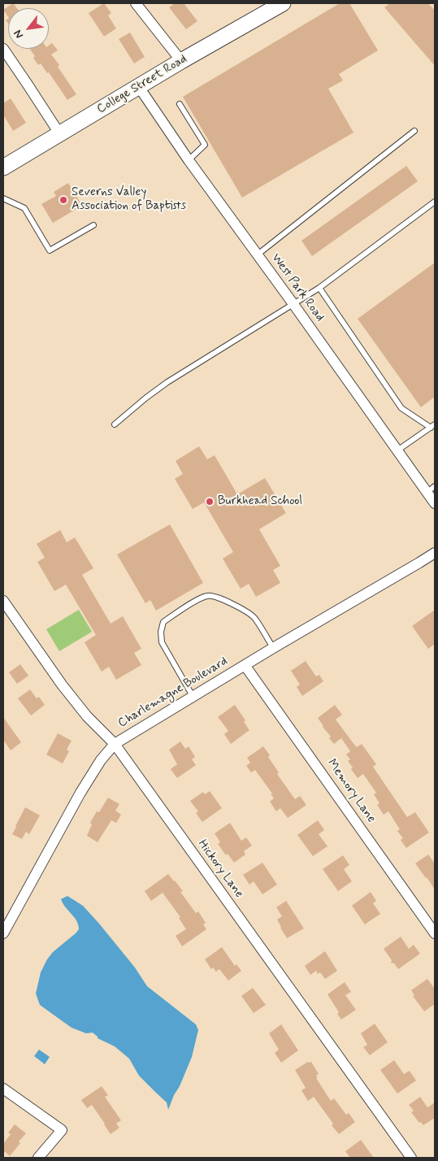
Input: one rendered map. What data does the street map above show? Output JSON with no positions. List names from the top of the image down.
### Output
{
  "streets": {
    "street": [
      "College Street Road",
      "West Park Road",
      "Charlemagne Boulevard",
      "Memory Lane",
      "Hickory Lane"
    ]
  },
  "crossings": [
    ["College Street Road", "West Park Road"],
    ["Charlemagne Boulevard", "Memory Lane"],
    ["Charlemagne Boulevard", "Hickory Lane"]
  ],
  "places": ["Severns Valley Association of Baptists", "Burkhead School"],
  "north": "bottom left"
}
